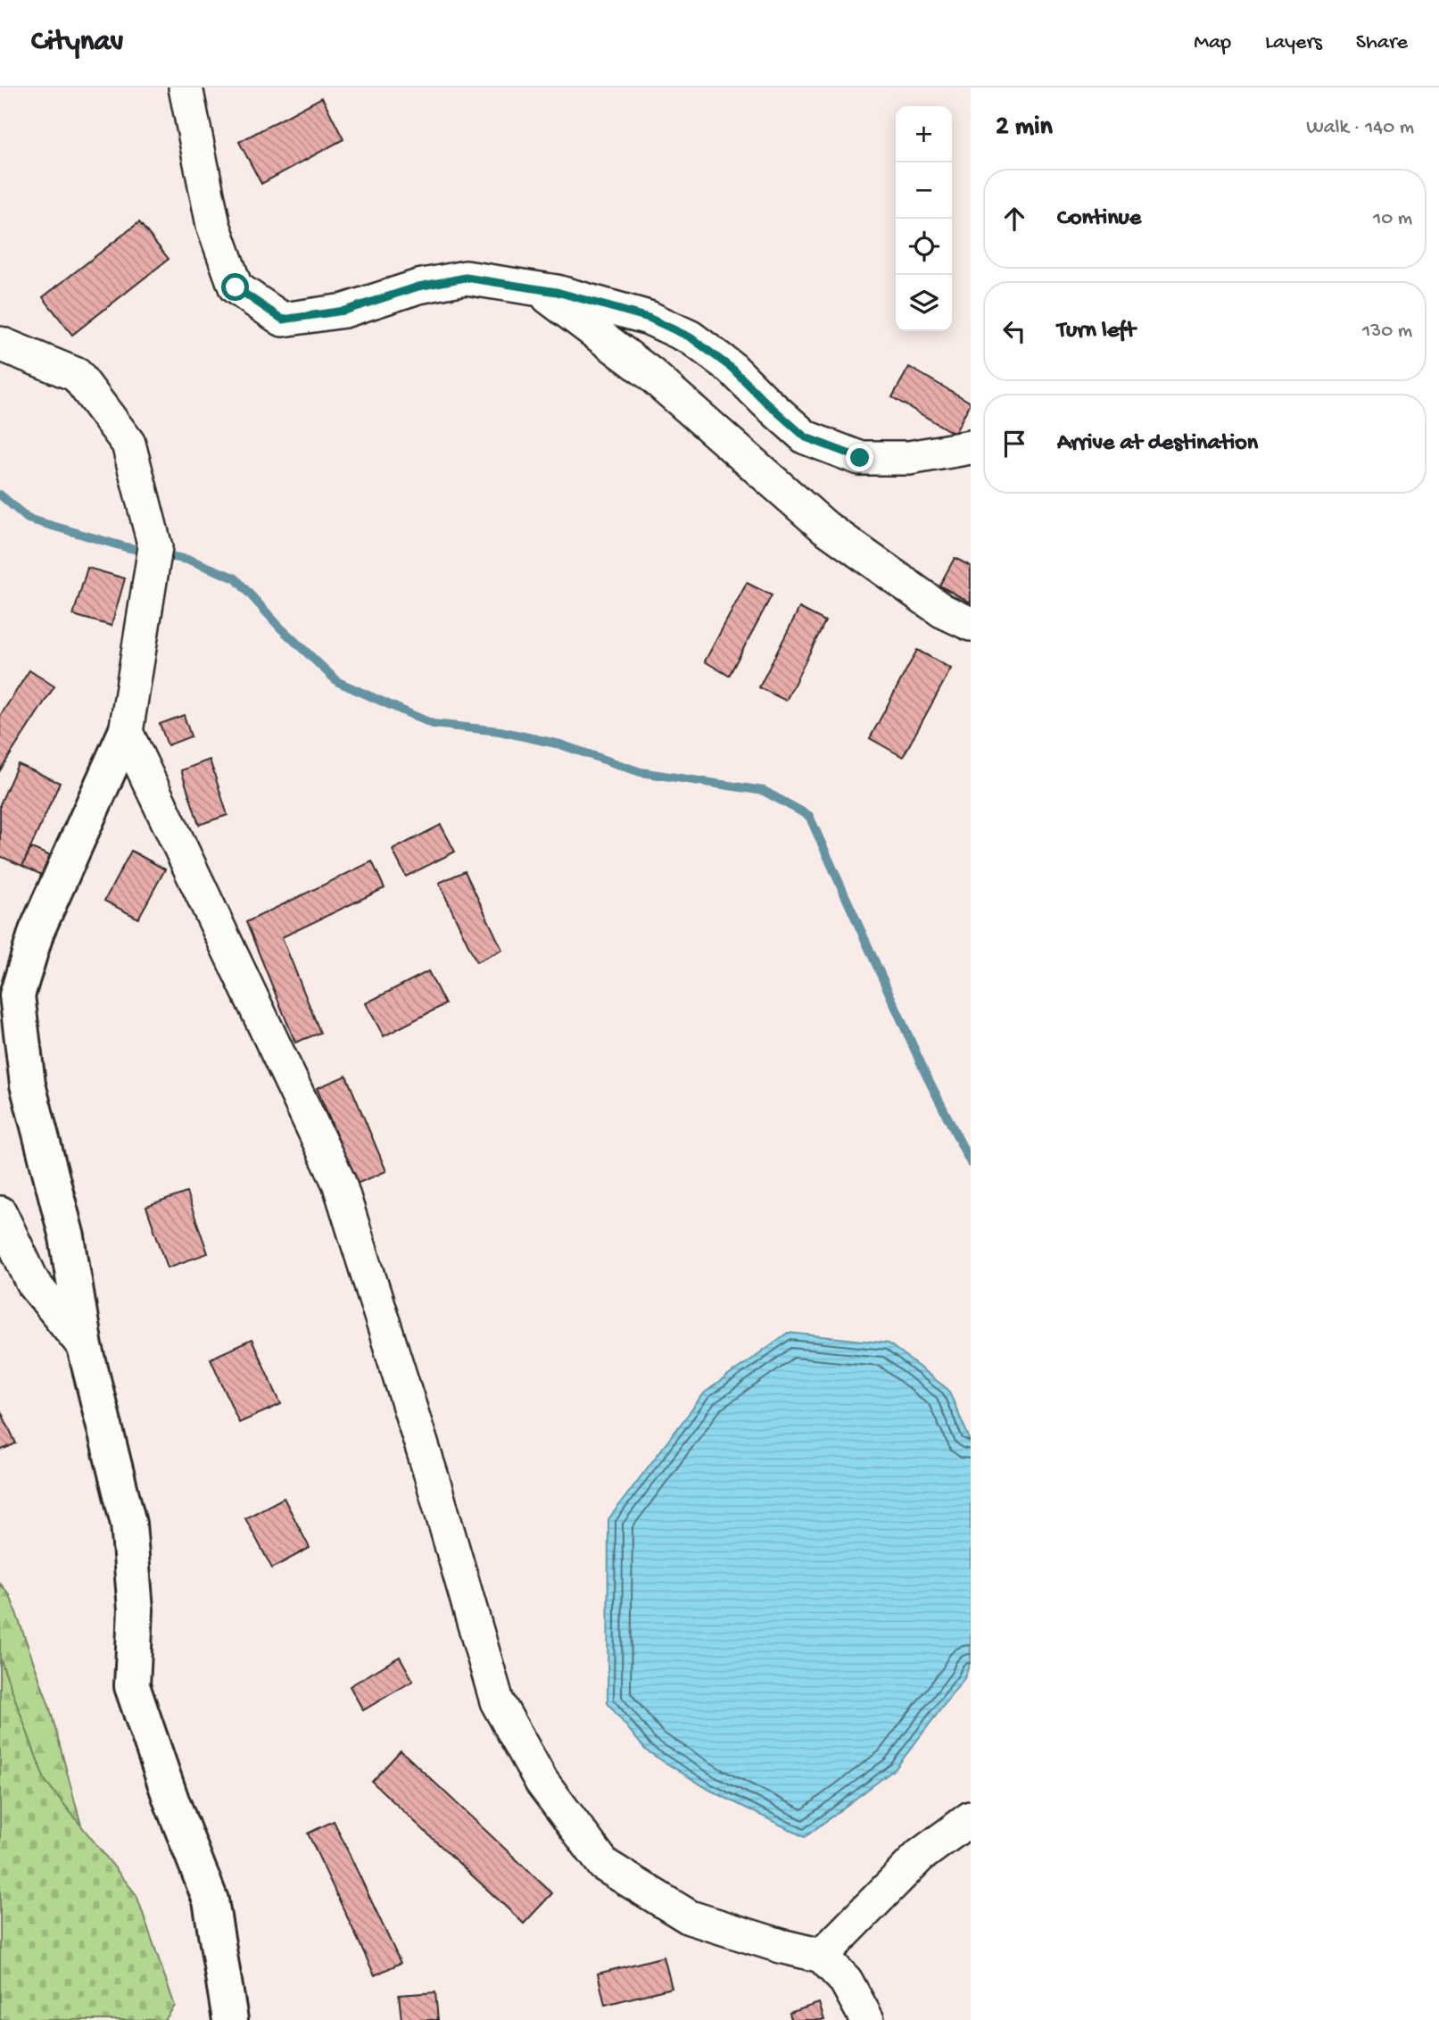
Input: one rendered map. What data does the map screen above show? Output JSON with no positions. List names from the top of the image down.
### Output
{
  "page": {
    "header": "Citynav",
    "nav": ["Map", "Layers", "Share"],
    "heading": ["2 min", "Walk · 140 m"],
    "map_buttons": ["+", "−"],
    "list": [
      ["Continue", "10 m"],
      ["Turn left", "130 m"],
      "Arrive at destination"
    ]
  }
}
